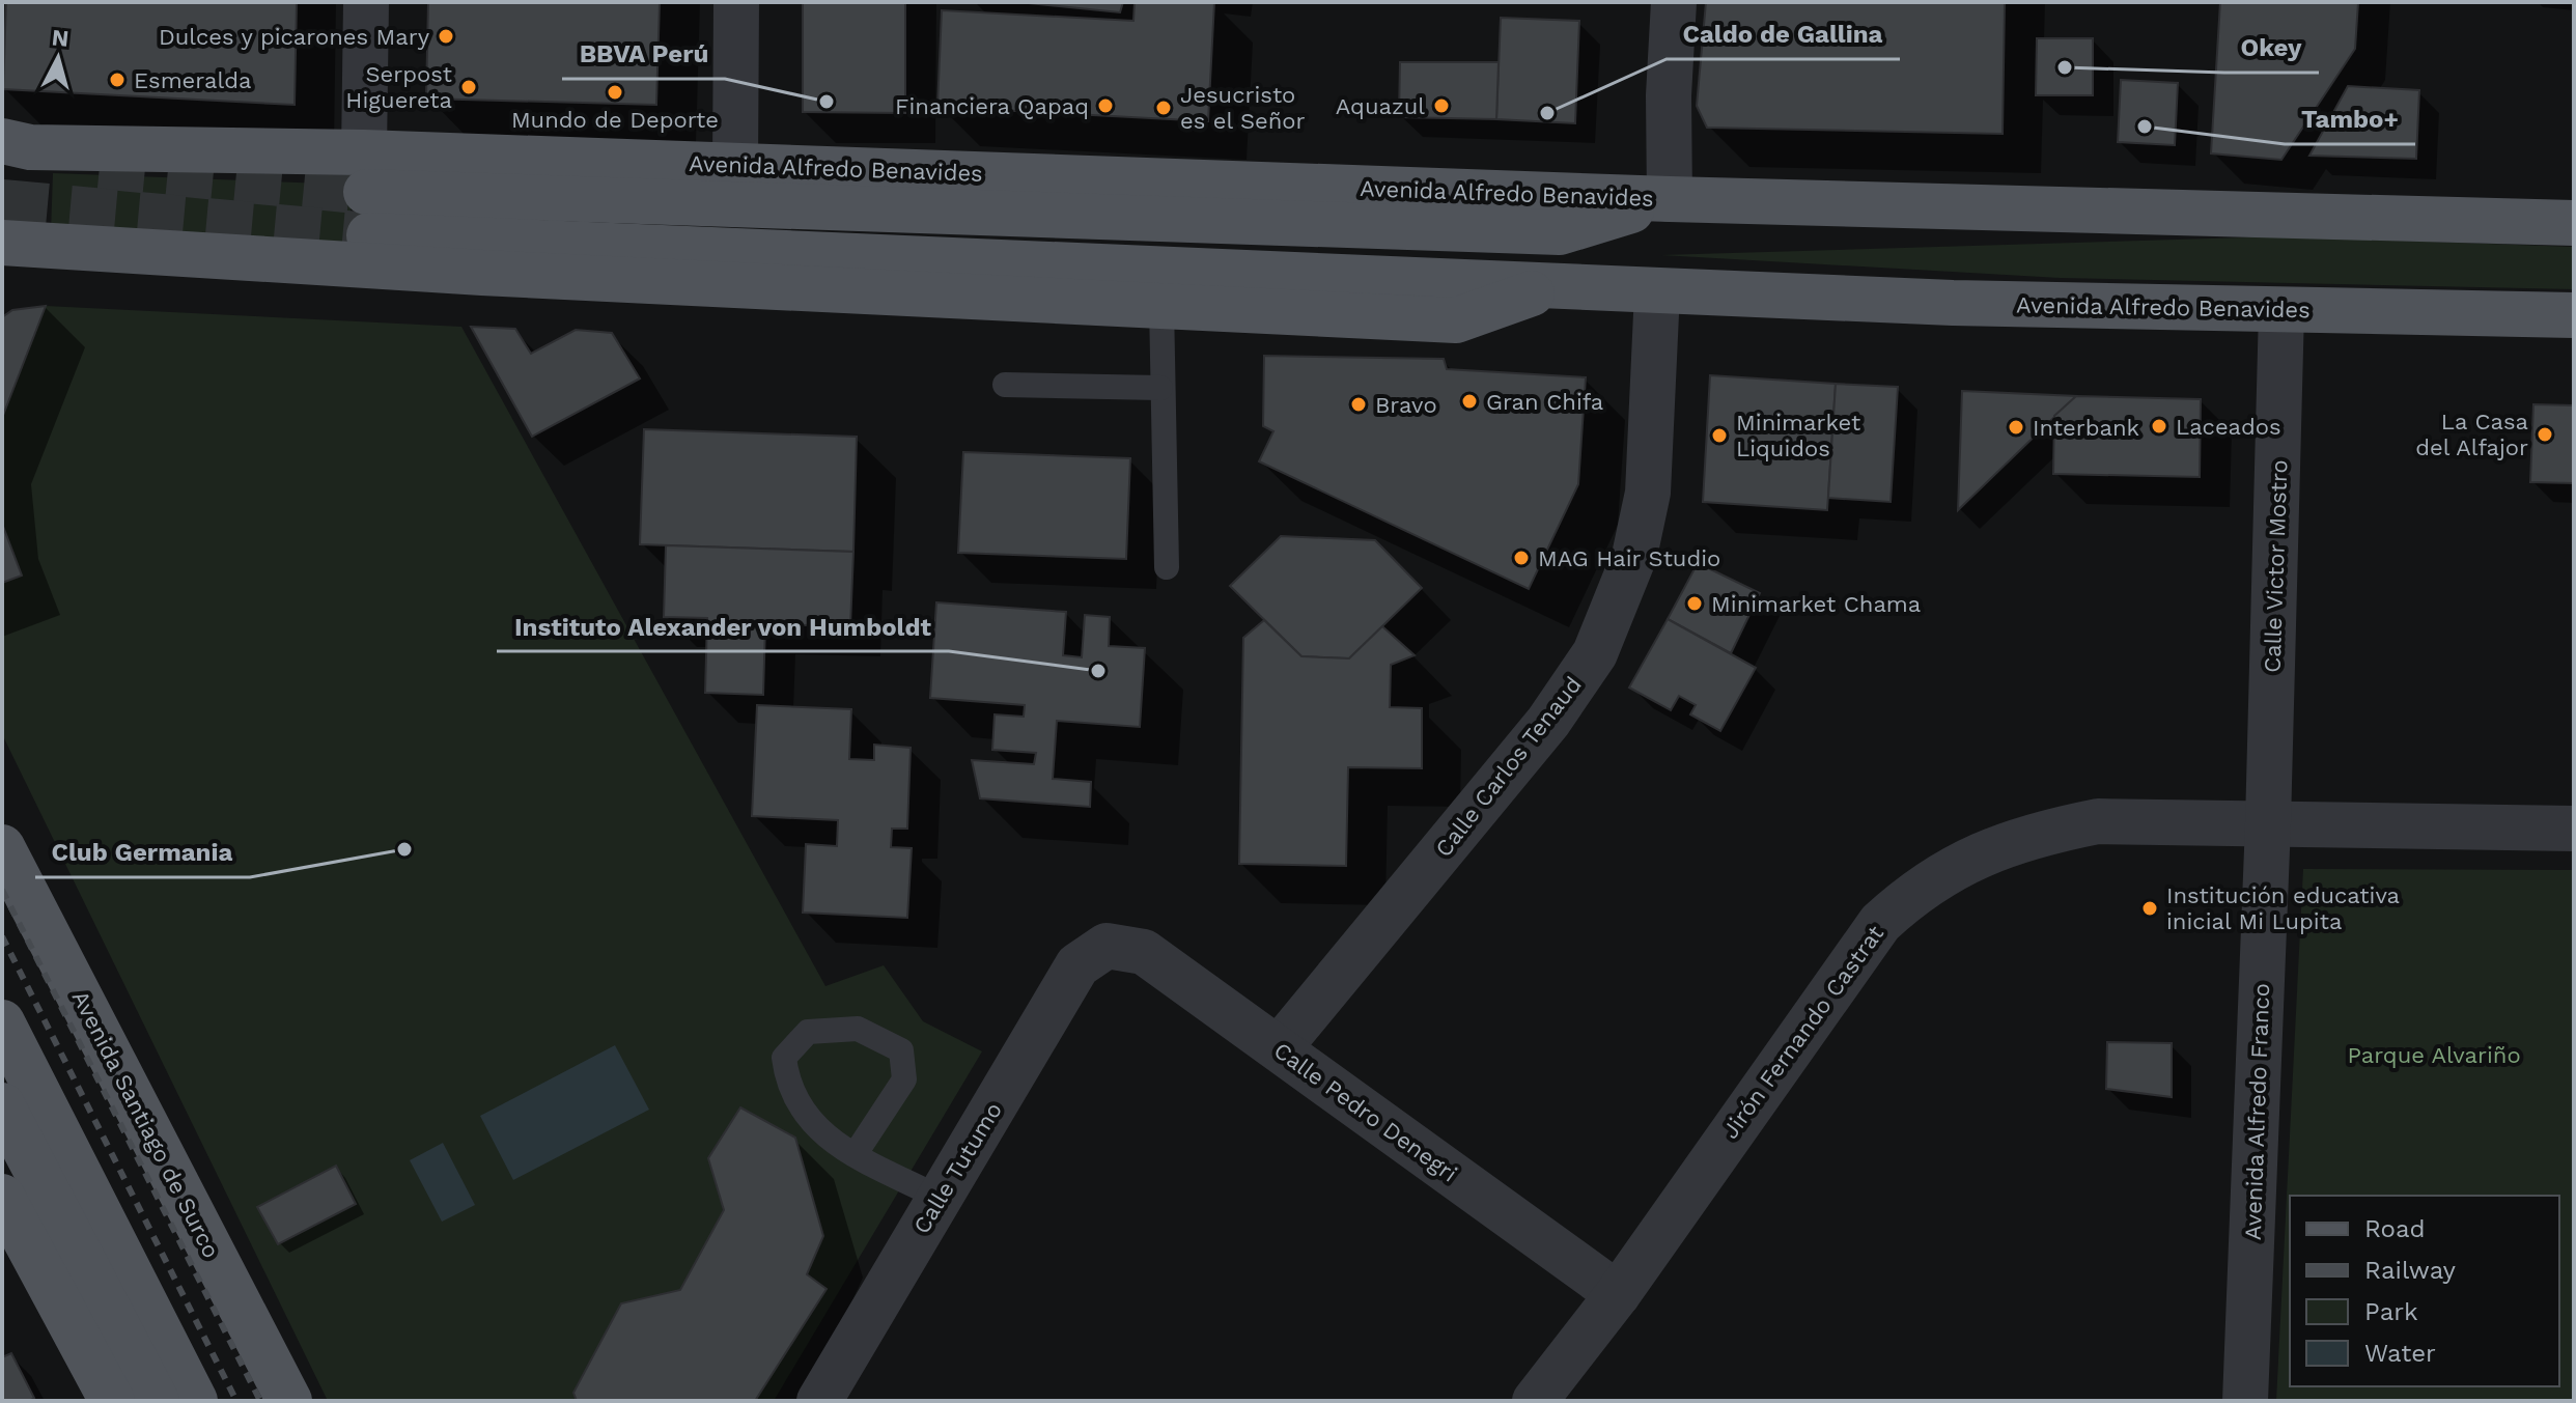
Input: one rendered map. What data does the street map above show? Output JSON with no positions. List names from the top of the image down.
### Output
{
  "streets": {
    "main road": ["Avenida Alfredo Benavides", "Avenida Santiago de Surco"],
    "street": [
      "Calle Victor Mostro",
      "Calle Carlos Tenaud",
      "Jirón Fernando Castrat",
      "Calle Pedro Denegri",
      "Avenida Alfredo Franco",
      "Calle Tutumo"
    ]
  },
  "crossings": [
    ["Avenida Alfredo Benavides", "Calle Victor Mostro"],
    ["Avenida Alfredo Benavides", "Calle Carlos Tenaud"],
    ["Calle Victor Mostro", "Jirón Fernando Castrat"],
    ["Calle Victor Mostro", "Avenida Alfredo Franco"],
    ["Calle Carlos Tenaud", "Calle Pedro Denegri"],
    ["Jirón Fernando Castrat", "Calle Pedro Denegri"],
    ["Jirón Fernando Castrat", "Avenida Alfredo Franco"],
    ["Calle Pedro Denegri", "Calle Tutumo"]
  ],
  "parks": ["Parque Alvariño"],
  "places": [
    "Dulces y picarones Mary",
    "Okey",
    "Esmeralda",
    "Serpost Higuereta",
    "Mundo de Deporte",
    "BBVA Perú",
    "Financiera Qapaq",
    "Aquazul",
    "Jesucristo es el Señor",
    "Caldo de Gallina",
    "Tambo+",
    "Gran Chifa",
    "Bravo",
    "Laceados",
    "Interbank",
    "La Casa del Alfajor",
    "Minimarket Liquidos",
    "MAG Hair Studio",
    "Minimarket Chama",
    "Instituto Alexander von Humboldt",
    "Club Germania",
    "Institución educativa inicial Mi Lupita"
  ],
  "legend": [
    "Road",
    "Railway",
    "Park",
    "Water"
  ],
  "north": "top"
}
